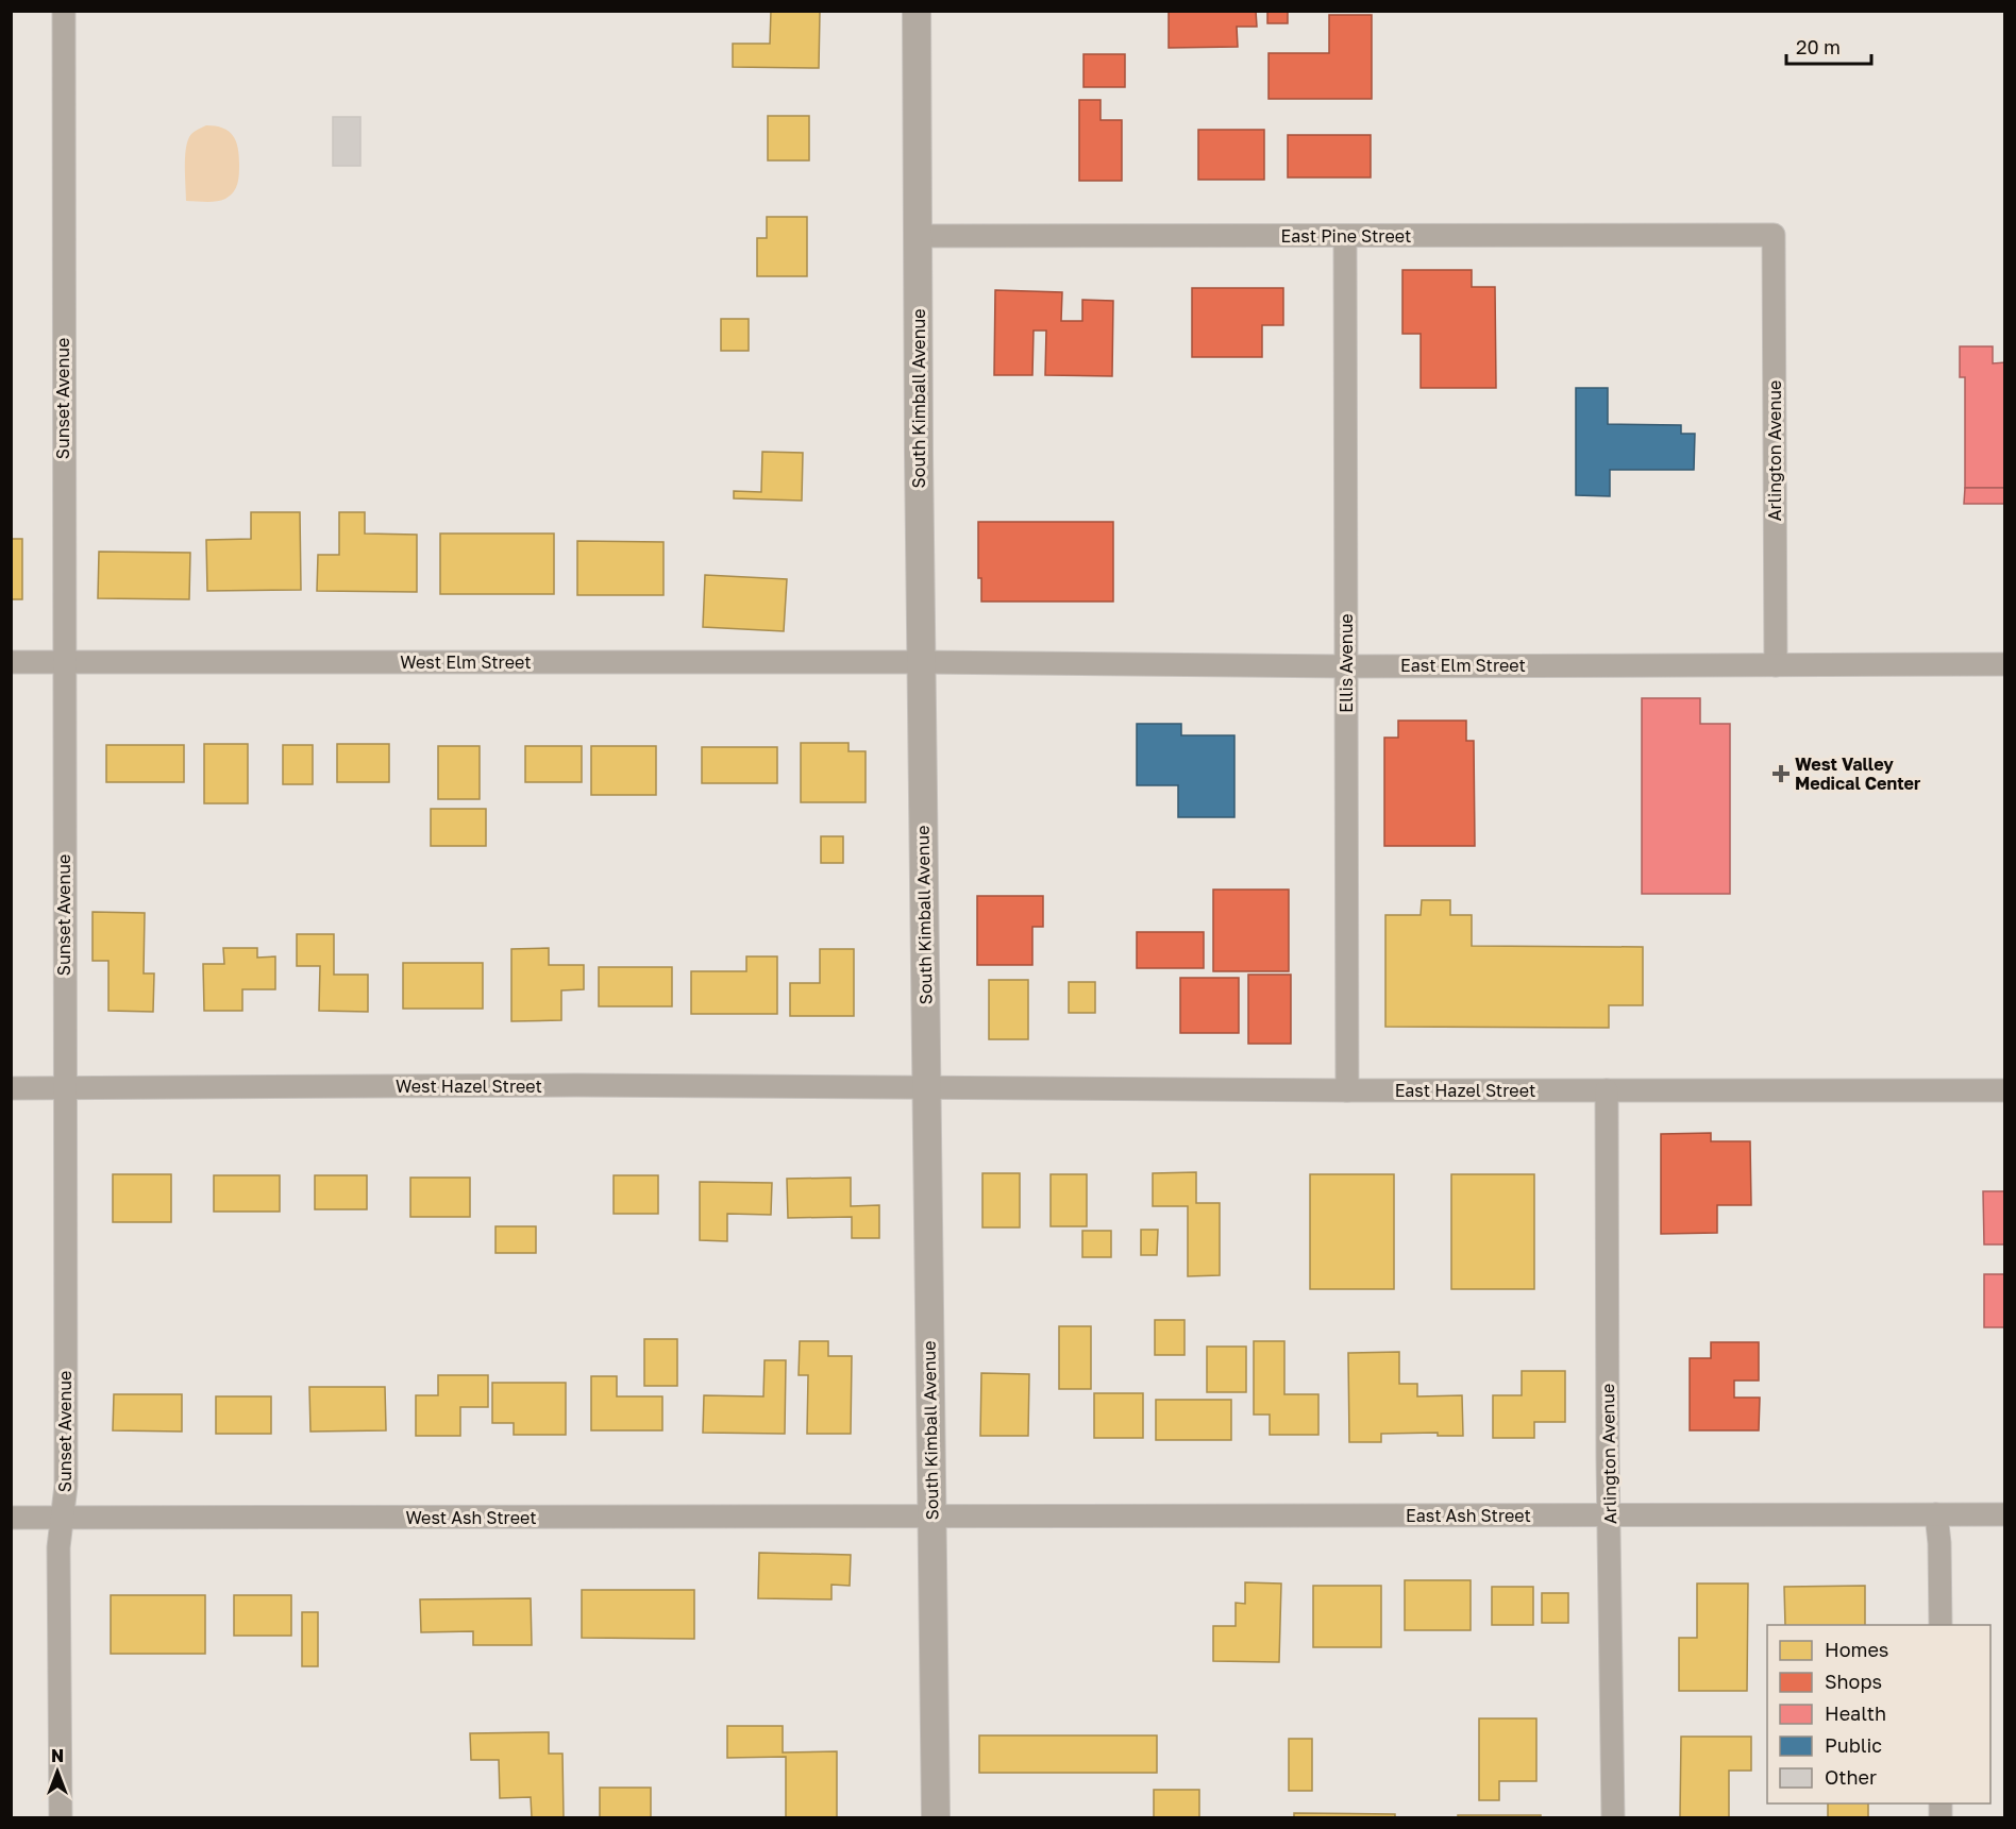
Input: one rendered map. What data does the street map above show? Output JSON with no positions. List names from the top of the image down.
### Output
{
  "streets": {
    "street": [
      "East Pine Street",
      "Sunset Avenue",
      "South Kimball Avenue",
      "Arlington Avenue",
      "West Elm Street",
      "Ellis Avenue",
      "East Elm Street",
      "West Hazel Street",
      "East Hazel Street",
      "East Ash Street",
      "West Ash Street"
    ]
  },
  "crossings": [
    ["East Pine Street", "South Kimball Avenue"],
    ["East Pine Street", "Arlington Avenue"],
    ["East Pine Street", "Ellis Avenue"],
    ["Sunset Avenue", "West Elm Street"],
    ["Sunset Avenue", "West Hazel Street"],
    ["Sunset Avenue", "West Ash Street"],
    ["South Kimball Avenue", "West Elm Street"],
    ["South Kimball Avenue", "East Elm Street"],
    ["South Kimball Avenue", "West Hazel Street"],
    ["South Kimball Avenue", "East Hazel Street"],
    ["South Kimball Avenue", "East Ash Street"],
    ["South Kimball Avenue", "West Ash Street"],
    ["Arlington Avenue", "East Elm Street"],
    ["Arlington Avenue", "East Hazel Street"],
    ["Arlington Avenue", "East Ash Street"],
    ["West Elm Street", "East Elm Street"],
    ["Ellis Avenue", "East Elm Street"],
    ["Ellis Avenue", "East Hazel Street"],
    ["West Hazel Street", "East Hazel Street"],
    ["East Ash Street", "West Ash Street"]
  ],
  "places": {
    "health": ["West Valley Medical Center"]
  },
  "legend": [
    "Homes",
    "Shops",
    "Health",
    "Public",
    "Other"
  ],
  "scale_bar": "20 m",
  "north": "top"
}
